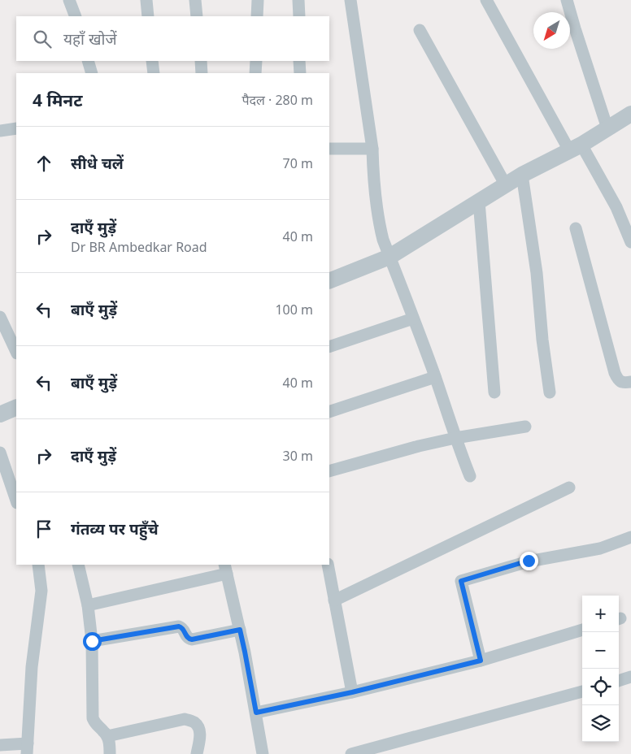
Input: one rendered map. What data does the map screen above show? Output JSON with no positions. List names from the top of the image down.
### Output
{
  "north": "bottom left",
  "page": {
    "search": "यहाँ खोजें",
    "heading": ["4 मिनट", "पैदल · 280 m"],
    "list": [
      ["सीधे चलें", "70 m"],
      ["दाएँ मुड़ें", "Dr BR Ambedkar Road", "40 m"],
      ["बाएँ मुड़ें", "100 m"],
      ["बाएँ मुड़ें", "40 m"],
      ["दाएँ मुड़ें", "30 m"],
      "गंतव्य पर पहुँचे"
    ],
    "map_buttons": ["+", "−"]
  }
}
